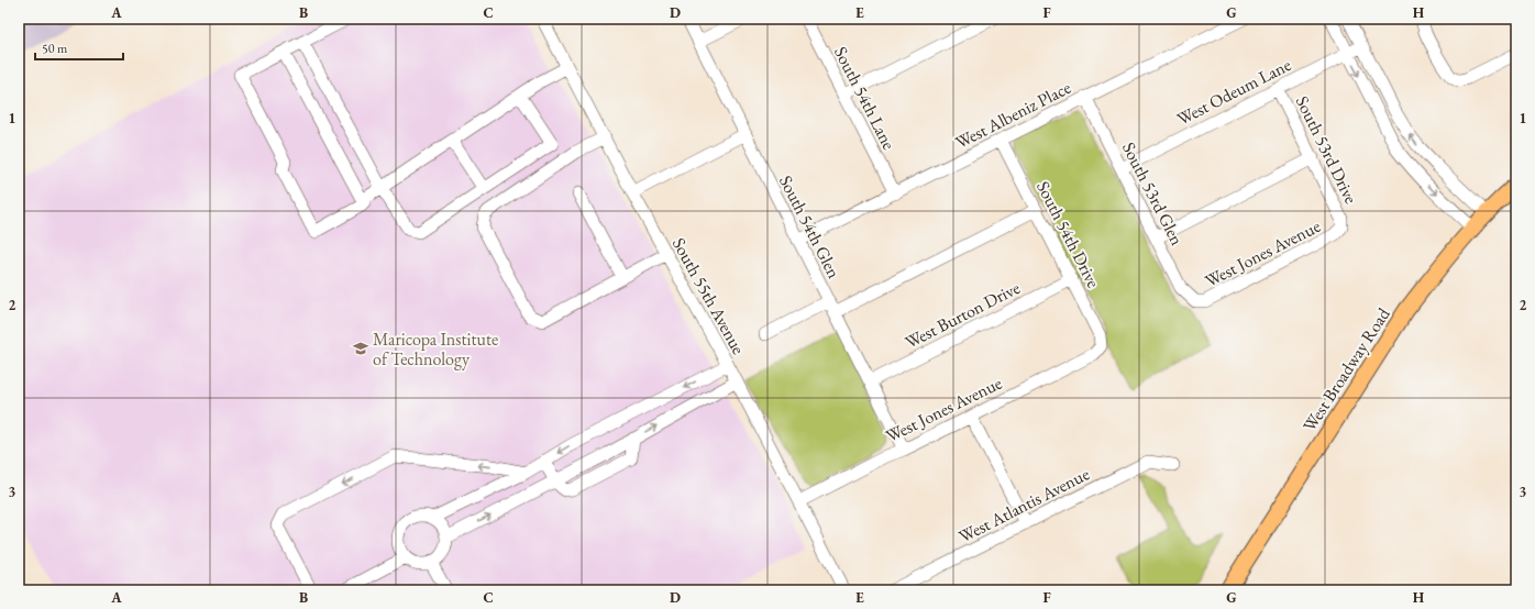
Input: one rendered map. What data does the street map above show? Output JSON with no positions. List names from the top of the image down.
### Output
{
  "streets": {
    "main road": ["West Broadway Road"],
    "street": [
      "West Odeum Lane",
      "South 54th Lane",
      "West Albeniz Place",
      "South 53rd Drive",
      "South 53rd Glen",
      "South 54th Glen",
      "South 54th Drive",
      "West Jones Avenue",
      "South 55th Avenue",
      "West Burton Drive",
      "West Atlantis Avenue"
    ]
  },
  "crossings": [
    ["West Odeum Lane", "South 53rd Drive"],
    ["West Odeum Lane", "South 53rd Glen"],
    ["South 54th Lane", "West Albeniz Place"],
    ["West Albeniz Place", "South 53rd Glen"],
    ["West Albeniz Place", "South 54th Glen"],
    ["West Albeniz Place", "South 54th Drive"],
    ["South 53rd Drive", "West Jones Avenue"],
    ["South 53rd Glen", "West Jones Avenue"],
    ["South 54th Glen", "West Jones Avenue"],
    ["South 54th Glen", "West Burton Drive"],
    ["South 54th Drive", "West Jones Avenue"],
    ["South 54th Drive", "West Burton Drive"],
    ["West Jones Avenue", "South 55th Avenue"]
  ],
  "places": {
    "school or university": ["Maricopa Institute of Technology"]
  },
  "scale_bar": "50 m",
  "grid": {
    "columns": [
      "A",
      "B",
      "C",
      "D",
      "E",
      "F",
      "G",
      "H"
    ],
    "rows": ["1", "2", "3"]
  }
}
